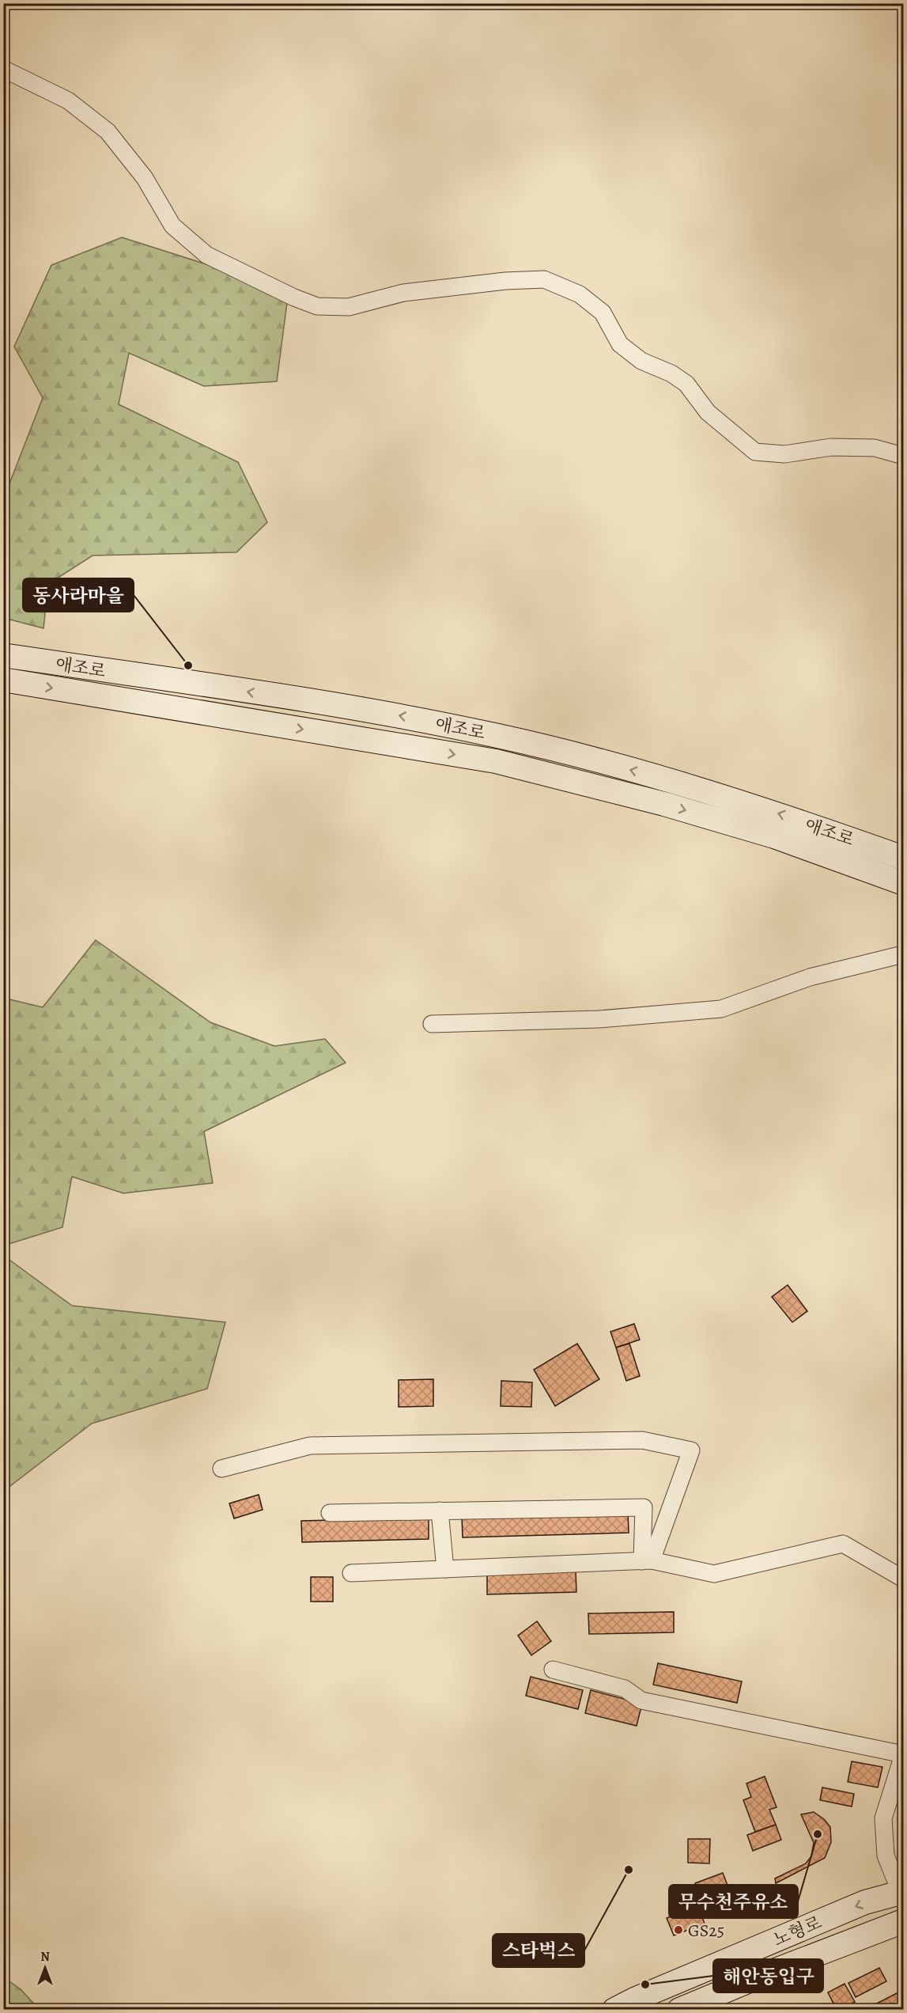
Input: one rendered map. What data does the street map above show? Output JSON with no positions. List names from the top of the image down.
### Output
{
  "streets": {
    "street": ["애조로", "노형로"]
  },
  "places": [
    "동사라마을",
    "무수천주유소",
    "스타벅스",
    "GS25",
    "해안동입구"
  ],
  "north": "top"
}
